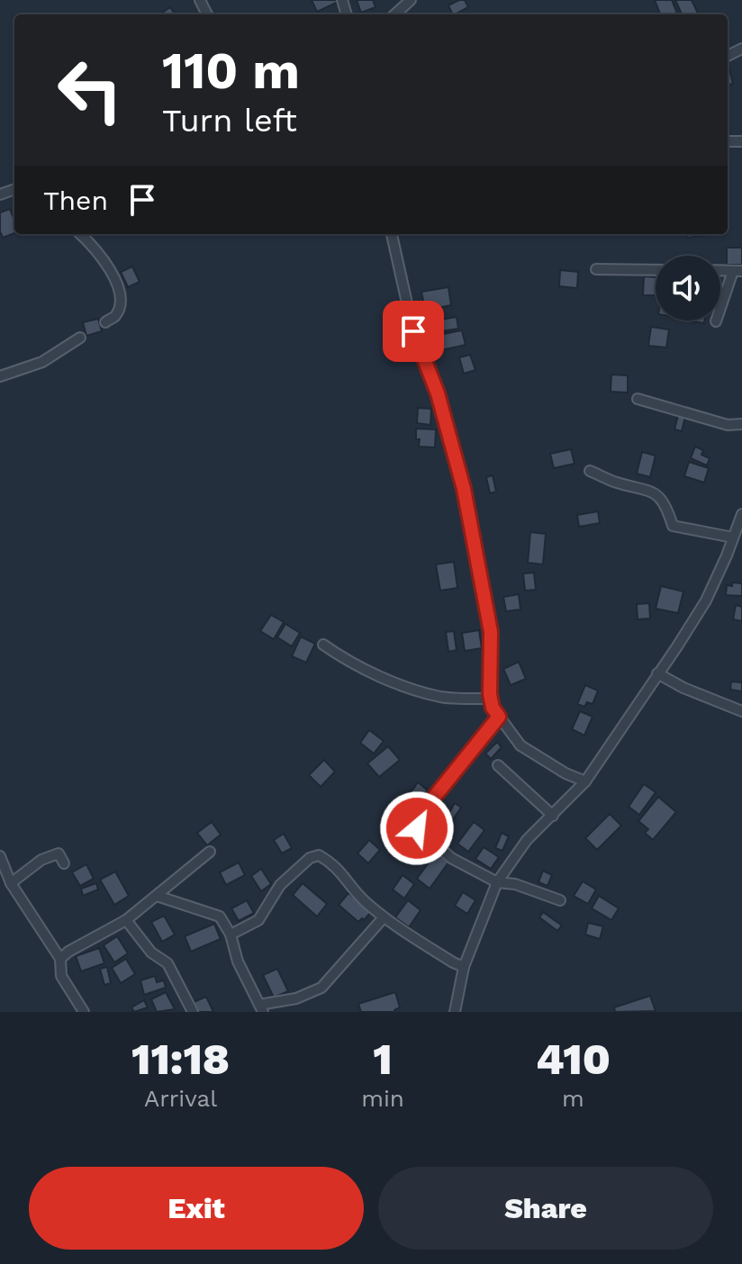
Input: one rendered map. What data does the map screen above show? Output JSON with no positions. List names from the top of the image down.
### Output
{
  "page": {
    "turn": ["110 m", "Turn left"],
    "then": "Then",
    "eta": [
      "11:18",
      "Arrival",
      "1",
      "min",
      "410",
      "m"
    ],
    "buttons": ["Exit", "Share"]
  }
}
